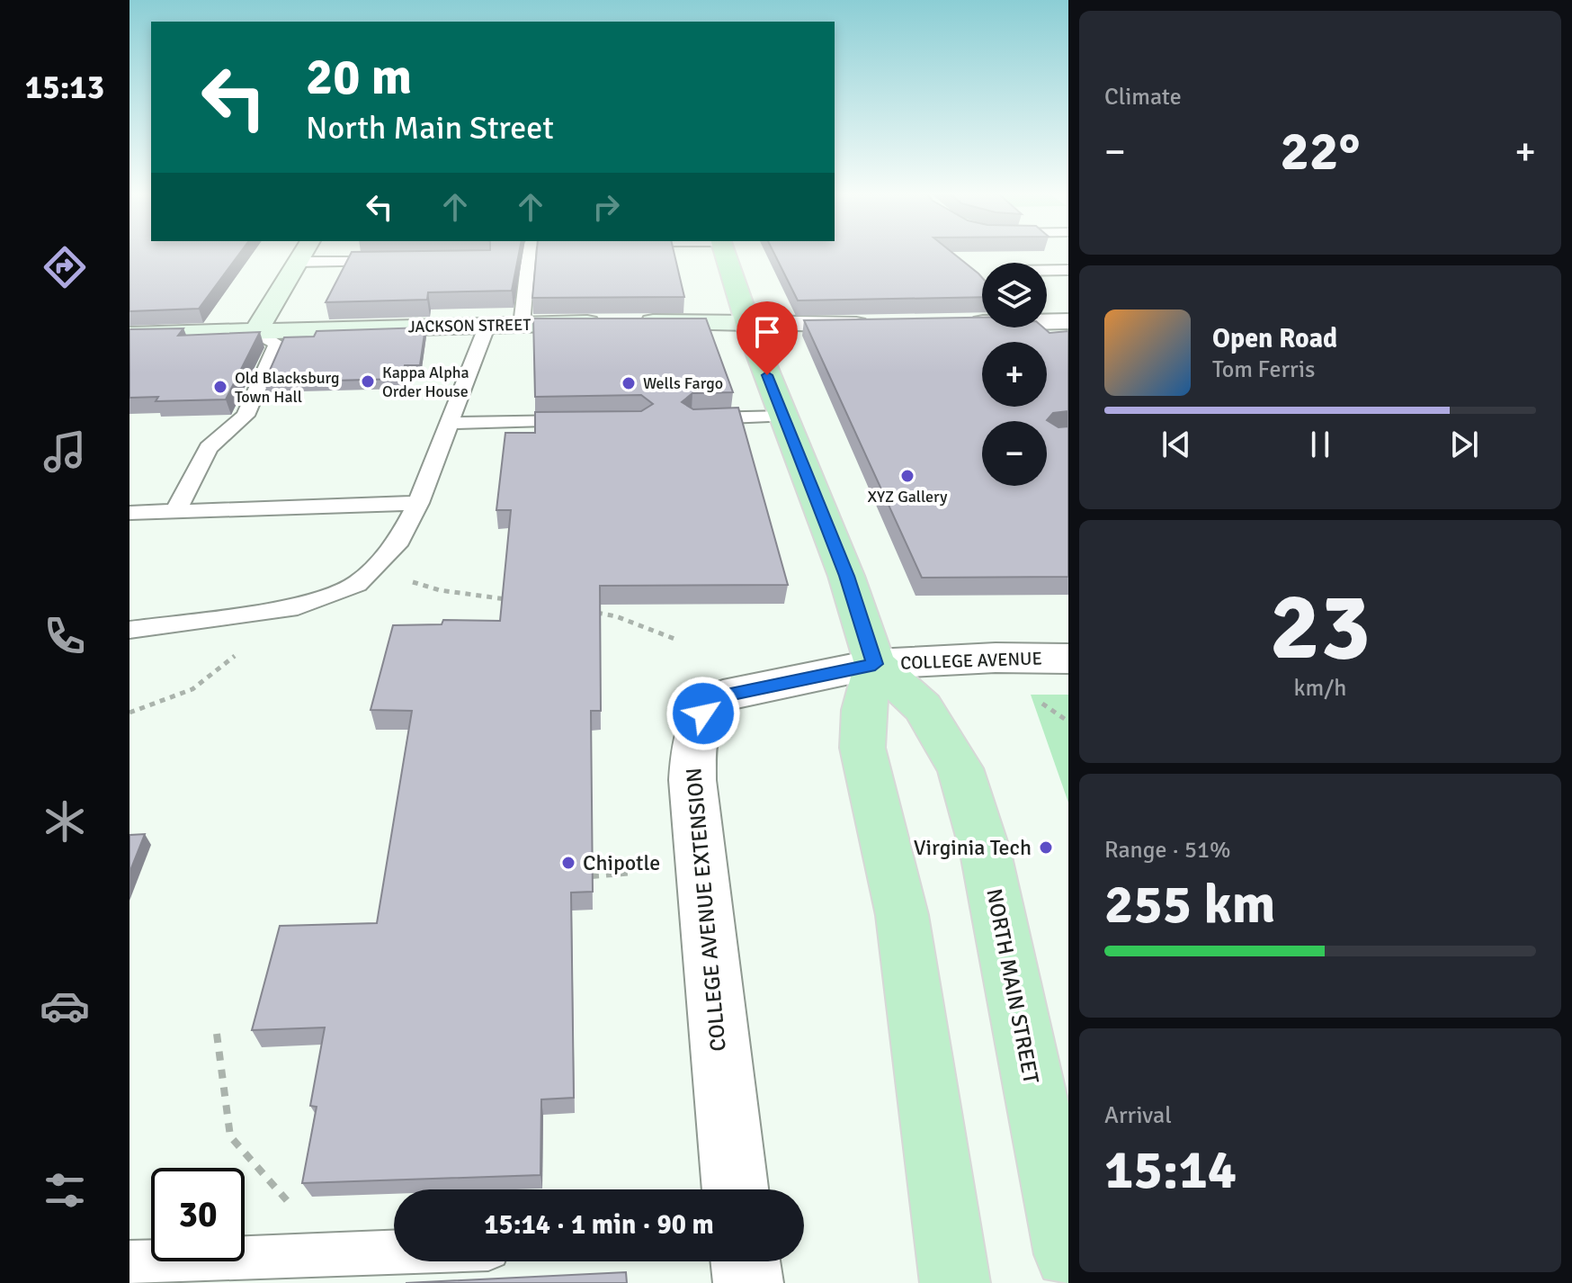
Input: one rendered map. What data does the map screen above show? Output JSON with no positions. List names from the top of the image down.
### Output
{
  "streets": {
    "main road": ["NORTH MAIN STREET"],
    "street": ["JACKSON STREET", "COLLEGE AVENUE", "COLLEGE AVENUE EXTENSION"]
  },
  "crossings": [
    ["JACKSON STREET", "NORTH MAIN STREET"],
    ["COLLEGE AVENUE", "COLLEGE AVENUE EXTENSION"],
    ["COLLEGE AVENUE", "NORTH MAIN STREET"],
    ["COLLEGE AVENUE EXTENSION", "NORTH MAIN STREET"]
  ],
  "places": [
    "Kappa Alpha Order House",
    "Wells Fargo",
    "Old Blacksburg Town Hall",
    "XYZ Gallery",
    "Virginia Tech",
    "Chipotle"
  ],
  "page": {
    "tabs": "15:13",
    "tile": [
      "Climate",
      ["23", "km/h"],
      ["Range · 51%", "255 km"],
      ["Arrival", "15:14"]
    ],
    "turn": ["20 m", "North Main Street"],
    "heat": ["−", "22°", "+"],
    "map_buttons": ["+", "−"],
    "song": ["Open Road", "Tom Ferris"],
    "limit": "30",
    "trip": "15:14 · 1 min · 90 m"
  }
}
